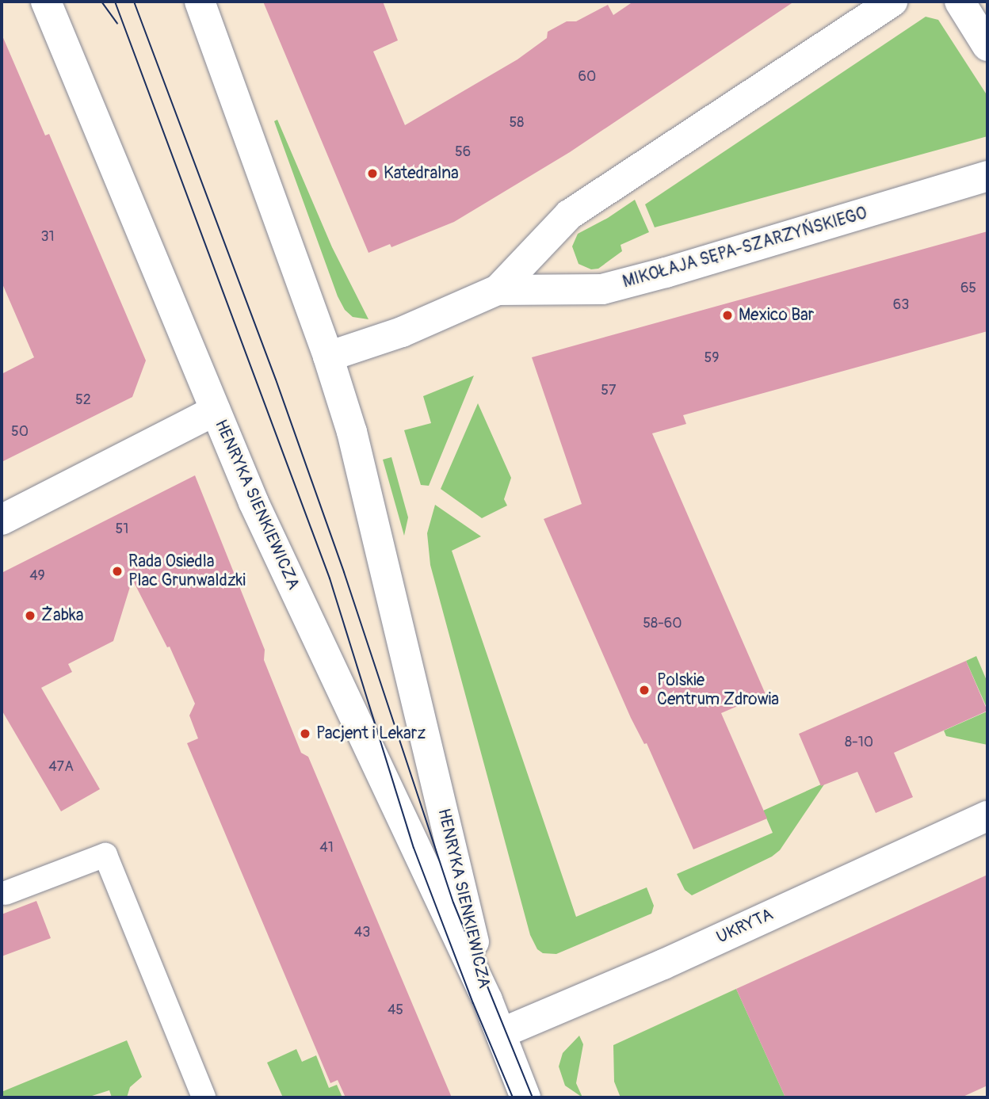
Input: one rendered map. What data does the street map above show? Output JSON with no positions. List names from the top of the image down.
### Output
{
  "streets": {
    "street": ["MIKOŁAJA SĘPA-SZARZYŃSKIEGO", "HENRYKA SIENKIEWICZA", "UKRYTA"]
  },
  "crossings": [
    ["MIKOŁAJA SĘPA-SZARZYŃSKIEGO", "HENRYKA SIENKIEWICZA"],
    ["HENRYKA SIENKIEWICZA", "UKRYTA"]
  ],
  "places": [
    "Katedralna",
    "Mexico Bar",
    "Rada Osiedla Plac Grunwaldzki",
    "Żabka",
    "Polskie Centrum Zdrowia",
    "Pacjent i Lekarz"
  ],
  "house_numbers": [
    "60",
    "58",
    "56",
    "31",
    "65",
    "63",
    "59",
    "57",
    "52",
    "50",
    "51",
    "49",
    "58-60",
    "8-10",
    "47A",
    "41",
    "43",
    "45"
  ]
}
